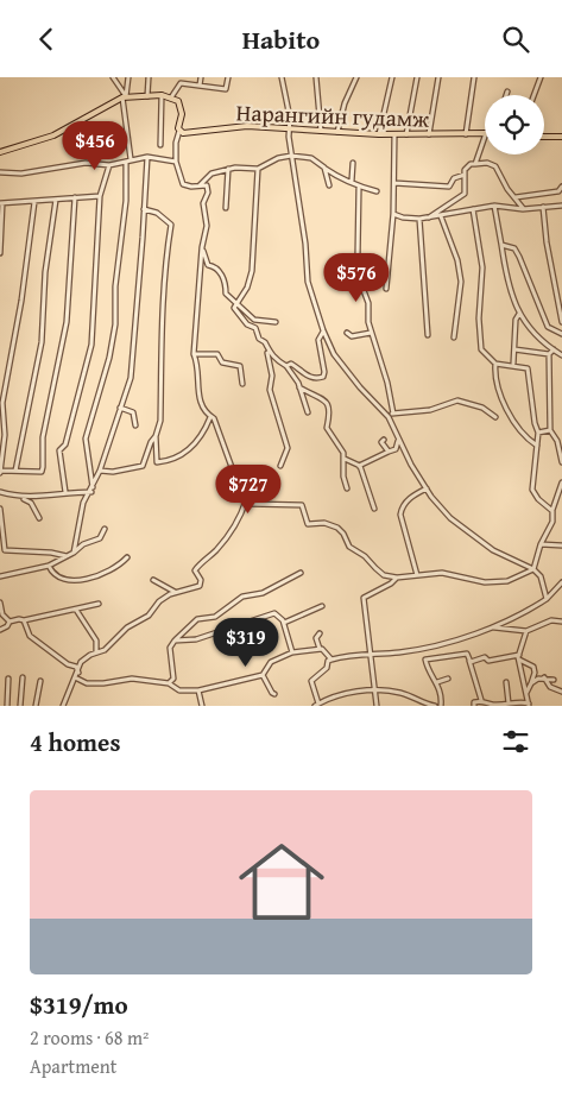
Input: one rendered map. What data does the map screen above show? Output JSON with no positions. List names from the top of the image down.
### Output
{
  "streets": {
    "main road": ["Нарангийн гудамж"]
  },
  "page": {
    "header": "Habito",
    "price": [
      "$456",
      "$576",
      "$727",
      "$319"
    ],
    "heading": "4 homes",
    "list": [
      {
        "name": "$319/mo",
        "note": "2 rooms · 68 m² · Apartment"
      }
    ]
  }
}
